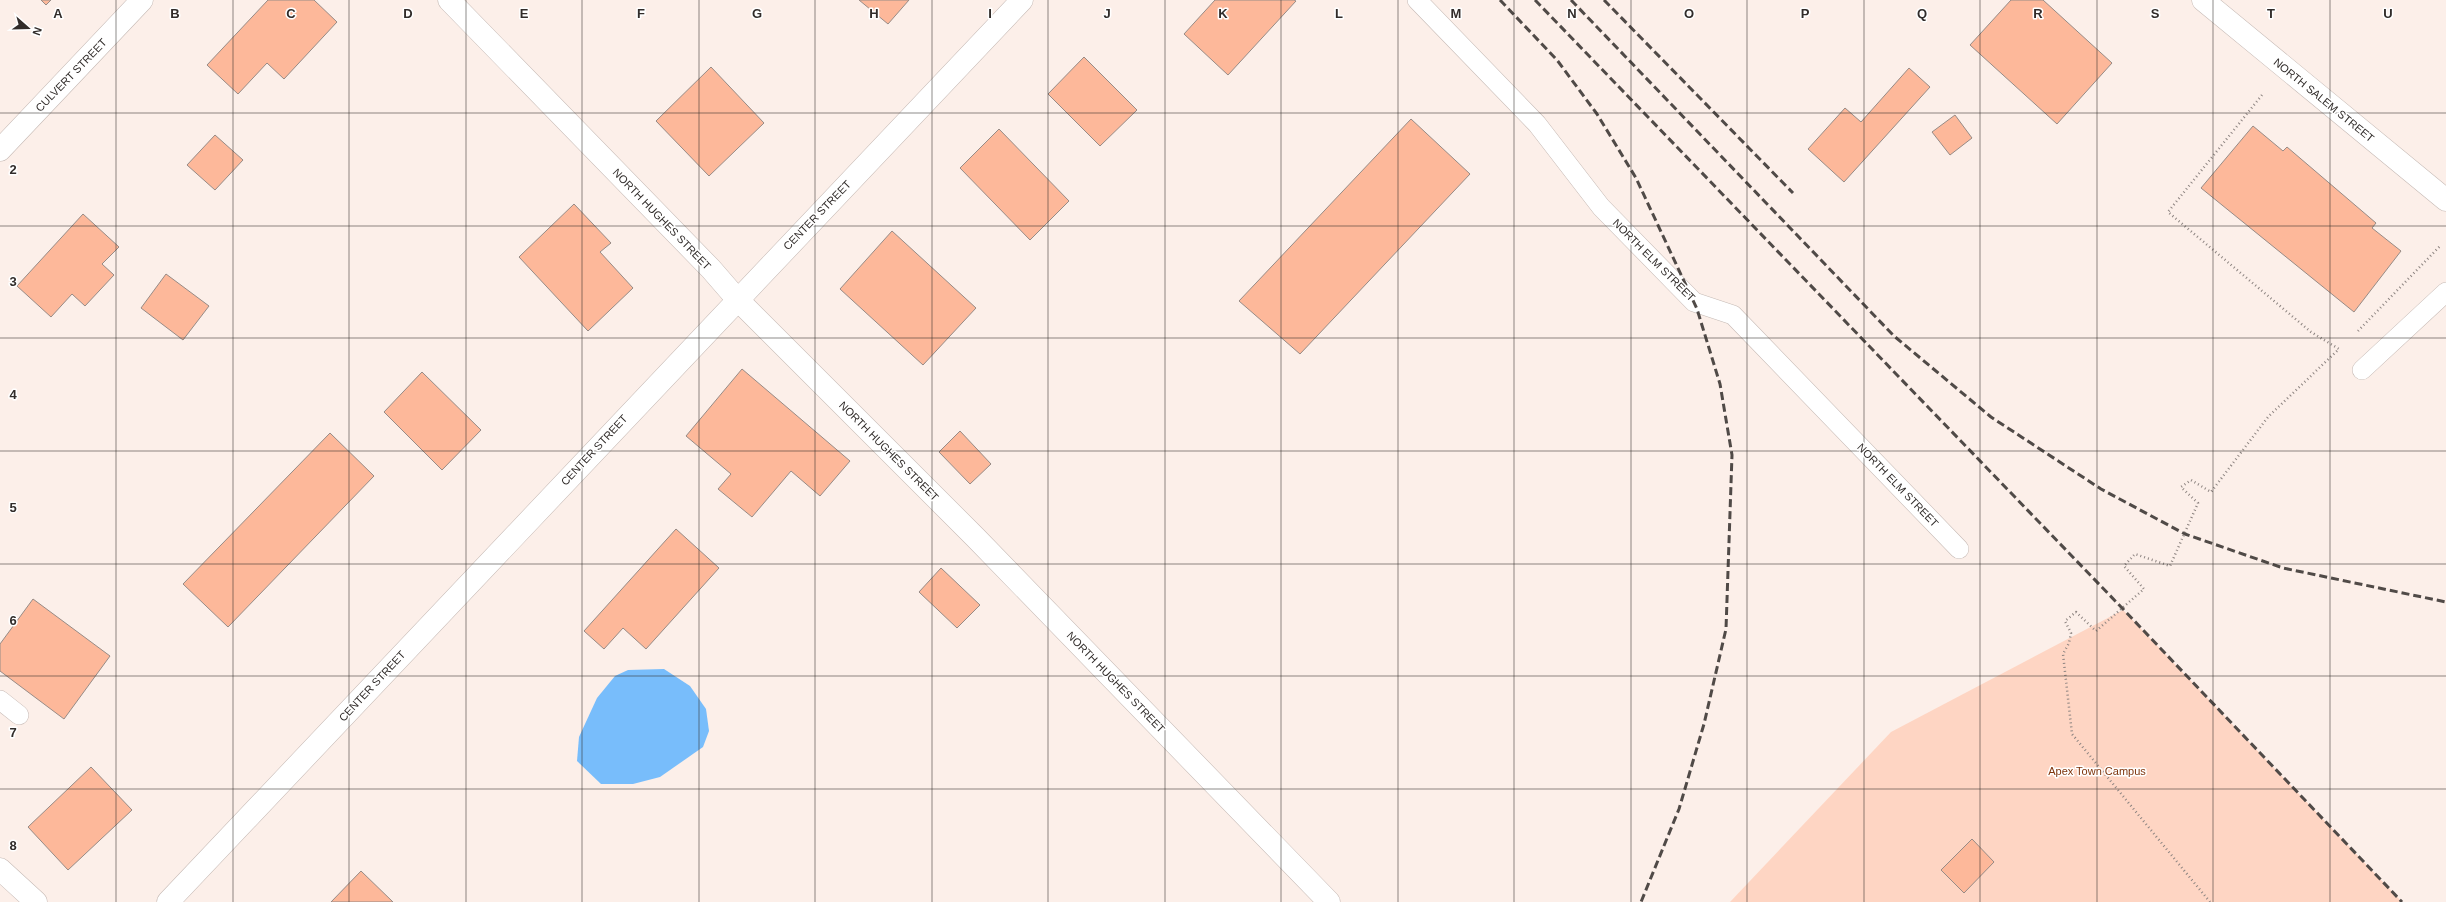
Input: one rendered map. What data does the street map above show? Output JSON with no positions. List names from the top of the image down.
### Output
{
  "streets": {
    "main road": [
      "CULVERT STREET",
      "NORTH SALEM STREET",
      "CENTER STREET",
      "NORTH HUGHES STREET"
    ],
    "lane": ["NORTH ELM STREET"]
  },
  "crossings": [
    ["CENTER STREET", "NORTH HUGHES STREET"]
  ],
  "parks": ["Apex Town Campus"],
  "north": "right",
  "grid": {
    "columns": [
      "A",
      "B",
      "C",
      "D",
      "E",
      "F",
      "G",
      "H",
      "I",
      "J",
      "K",
      "L",
      "M",
      "N",
      "O",
      "P",
      "Q",
      "R",
      "S",
      "T",
      "U"
    ],
    "rows": [
      "2",
      "3",
      "4",
      "5",
      "6",
      "7",
      "8"
    ]
  }
}
